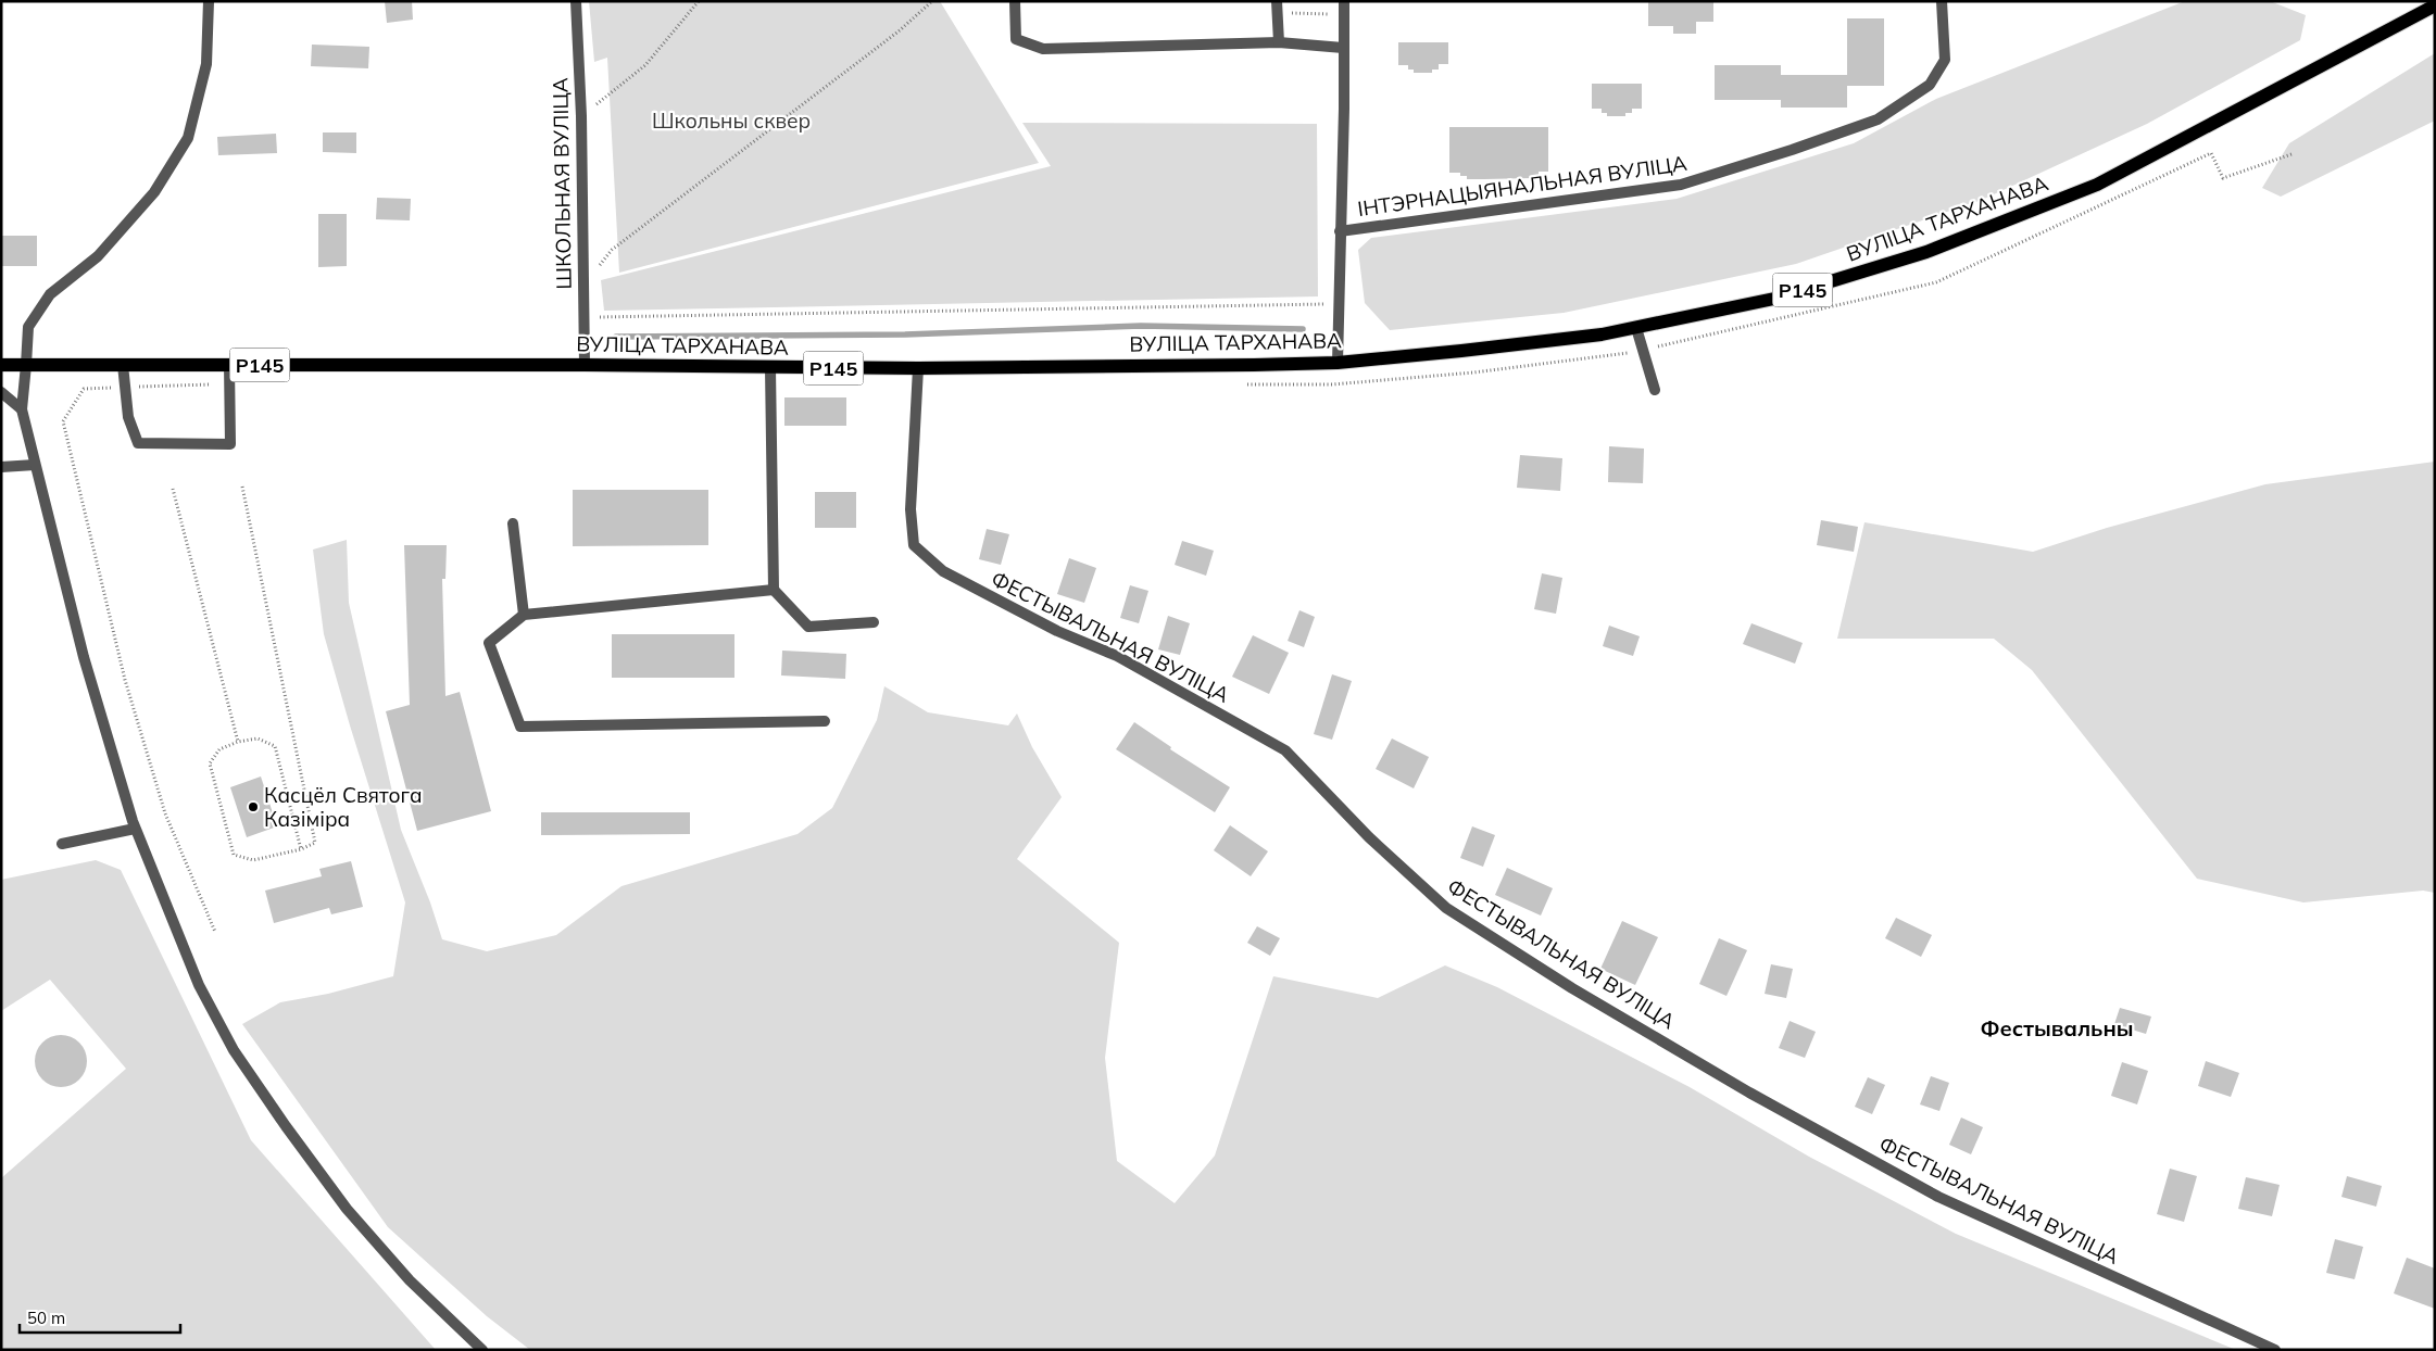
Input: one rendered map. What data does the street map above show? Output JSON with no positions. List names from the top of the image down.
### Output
{
  "streets": {
    "main road": ["ВУЛІЦА ТАРХАНАВА", "Р145"],
    "street": ["ШКОЛЬНАЯ ВУЛІЦА", "ІНТЭРНАЦЫЯНАЛЬНАЯ ВУЛІЦА", "ФЕСТЫВАЛЬНАЯ ВУЛІЦА"]
  },
  "crossings": [
    ["ШКОЛЬНАЯ ВУЛІЦА", "ВУЛІЦА ТАРХАНАВА"],
    ["ІНТЭРНАЦЫЯНАЛЬНАЯ ВУЛІЦА", "ВУЛІЦА ТАРХАНАВА"],
    ["ВУЛІЦА ТАРХАНАВА", "ФЕСТЫВАЛЬНАЯ ВУЛІЦА"]
  ],
  "districts": ["Фестывальны"],
  "parks": ["Школьны сквер"],
  "places": ["Касцёл Святога Казіміра"],
  "scale_bar": "50 m"
}
